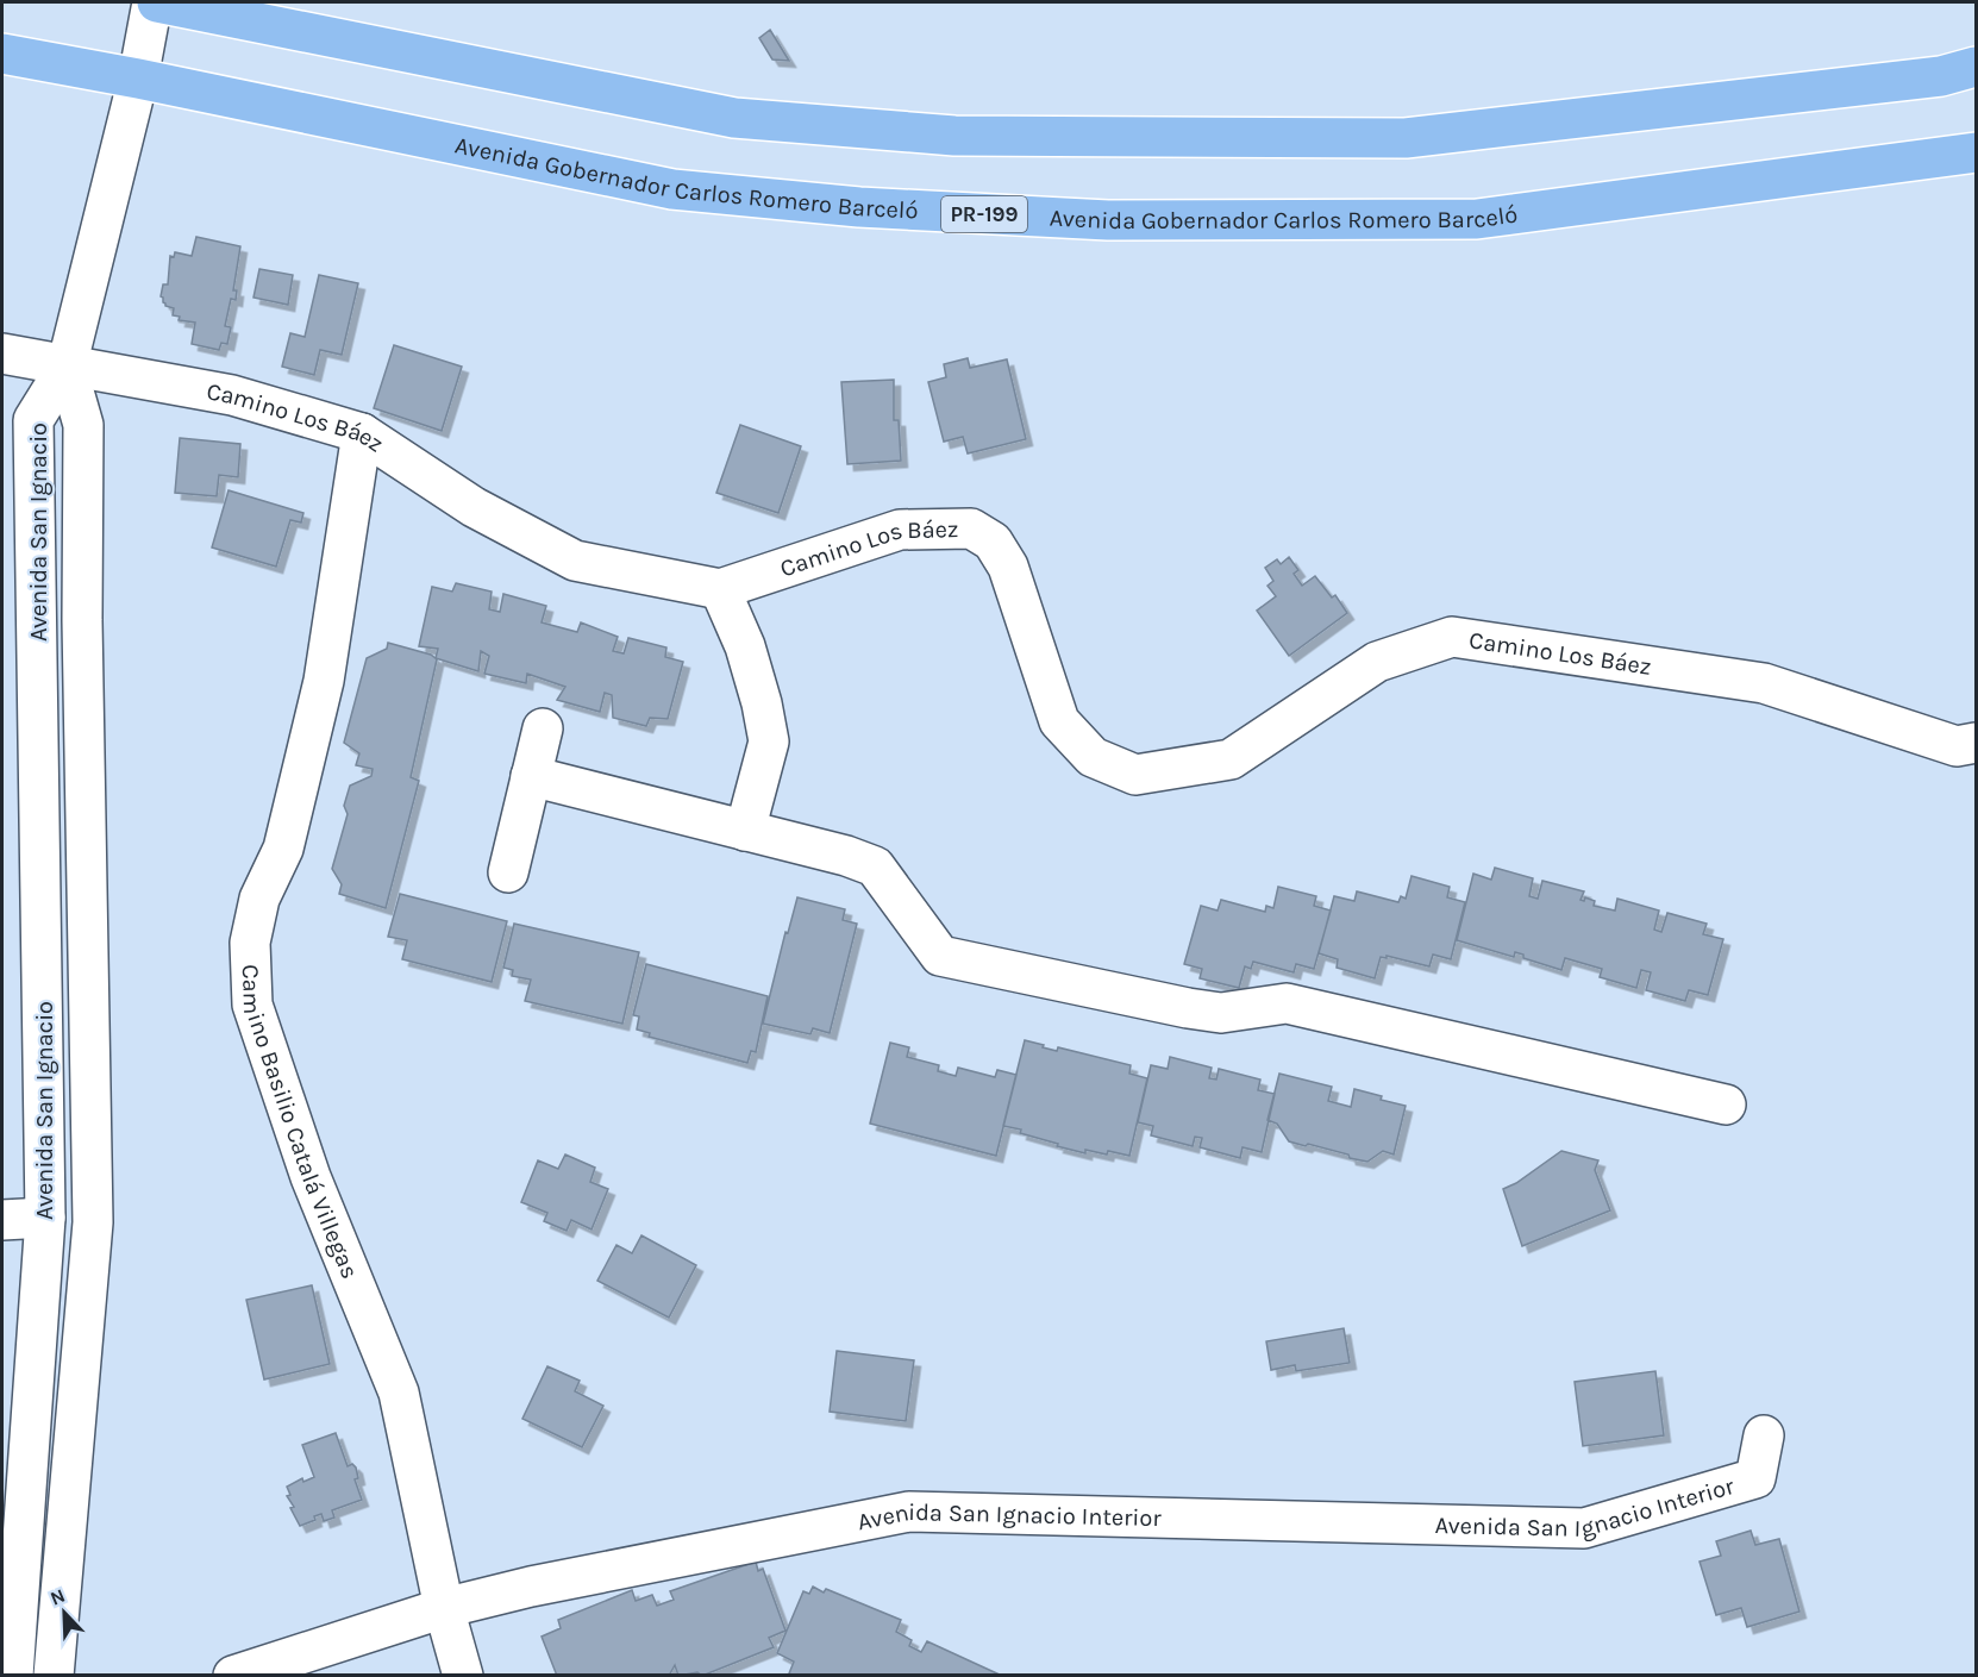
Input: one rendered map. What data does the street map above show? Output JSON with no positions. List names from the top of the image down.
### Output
{
  "streets": {
    "main road": ["Avenida Gobernador Carlos Romero Barceló", "PR-199"],
    "street": [
      "Camino Los Báez",
      "Avenida San Ignacio",
      "Camino Basilio Catalá Villegas",
      "Avenida San Ignacio Interior"
    ]
  },
  "crossings": [
    ["Camino Los Báez", "Avenida San Ignacio"],
    ["Camino Los Báez", "Camino Basilio Catalá Villegas"],
    ["Camino Basilio Catalá Villegas", "Avenida San Ignacio Interior"]
  ],
  "north": "top left"
}
